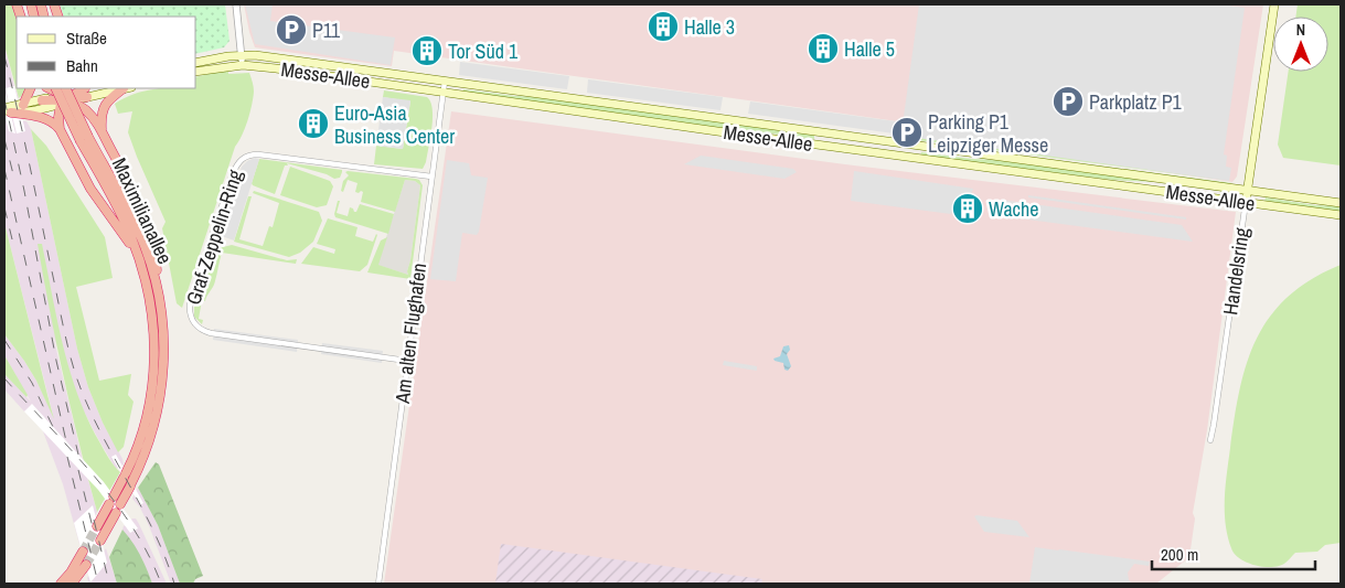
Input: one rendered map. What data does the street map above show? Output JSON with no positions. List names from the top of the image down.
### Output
{
  "streets": {
    "highway": ["Maximilianallee"],
    "main road": ["Messe-Allee", "Handelsring"],
    "street": ["Graf-Zeppelin-Ring", "Am alten Flughafen"]
  },
  "crossings": [
    ["Messe-Allee", "Handelsring"],
    ["Messe-Allee", "Am alten Flughafen"],
    ["Graf-Zeppelin-Ring", "Am alten Flughafen"]
  ],
  "places": {
    "building": [
      "Halle 3",
      "Halle 5",
      "Tor Süd 1",
      "Euro-Asia Business Center",
      "Wache"
    ],
    "parking": ["P11", "Parkplatz P1", "Parking P1 Leipziger Messe"]
  },
  "legend": ["Straße", "Bahn"],
  "scale_bar": "200 m",
  "north": "top"
}
